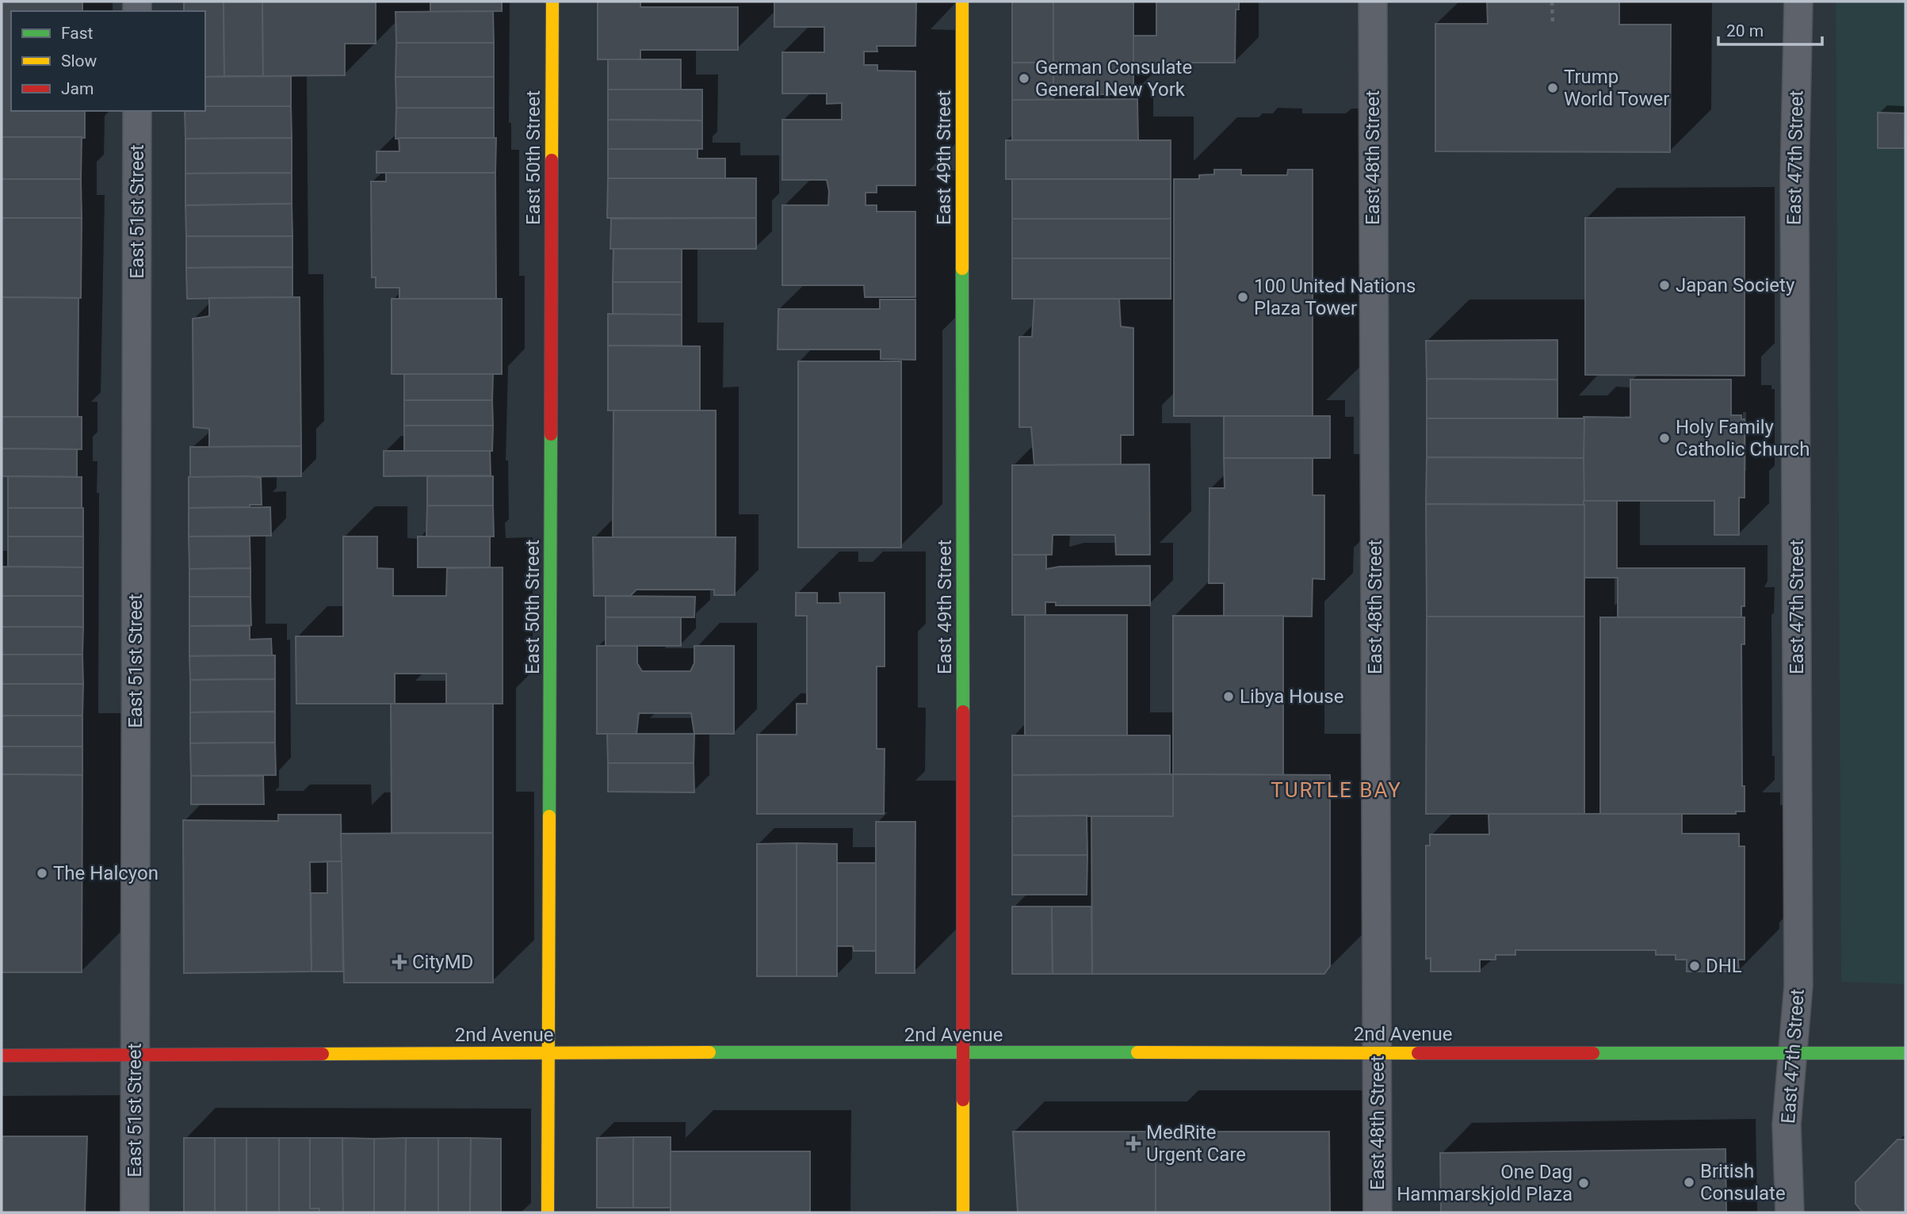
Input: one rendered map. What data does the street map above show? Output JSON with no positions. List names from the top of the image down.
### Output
{
  "streets": {
    "main road": ["East 50th Street", "East 49th Street", "2nd Avenue"],
    "street": ["East 48th Street", "East 47th Street", "East 51st Street"]
  },
  "crossings": [
    ["East 50th Street", "2nd Avenue"],
    ["East 49th Street", "2nd Avenue"],
    ["East 48th Street", "2nd Avenue"],
    ["East 47th Street", "2nd Avenue"],
    ["East 51st Street", "2nd Avenue"]
  ],
  "districts": ["TURTLE BAY"],
  "places": {
    "other": [
      "German Consulate General New York",
      "Trump World Tower",
      "Japan Society",
      "100 United Nations Plaza Tower",
      "Holy Family Catholic Church",
      "Libya House",
      "The Halcyon",
      "DHL",
      "British Consulate",
      "One Dag Hammarskjold Plaza"
    ],
    "health": ["CityMD", "MedRite Urgent Care"]
  },
  "legend": ["Fast", "Slow", "Jam"],
  "scale_bar": "20 m"
}
